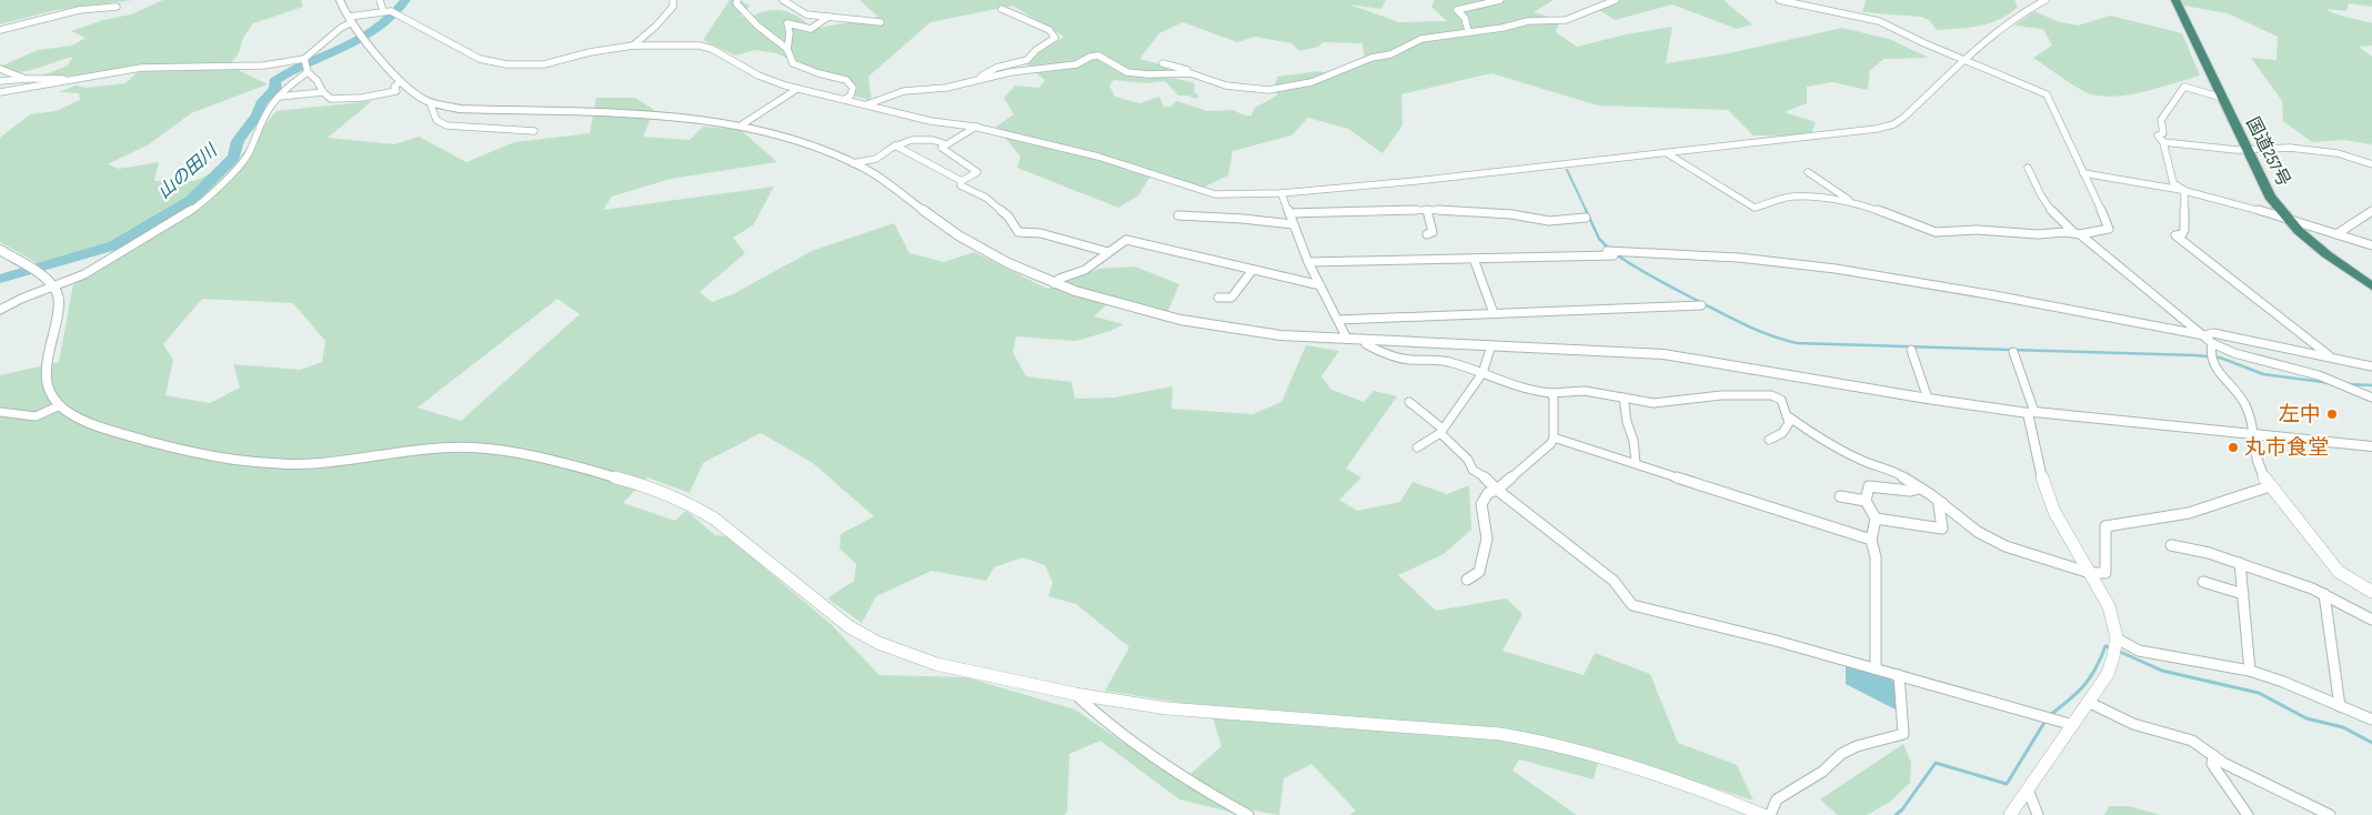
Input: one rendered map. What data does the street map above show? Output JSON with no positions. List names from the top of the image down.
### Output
{
  "streets": {
    "highway": ["国道257号"]
  },
  "water": ["山の田川"],
  "places": ["左中", "丸市食堂"]
}
